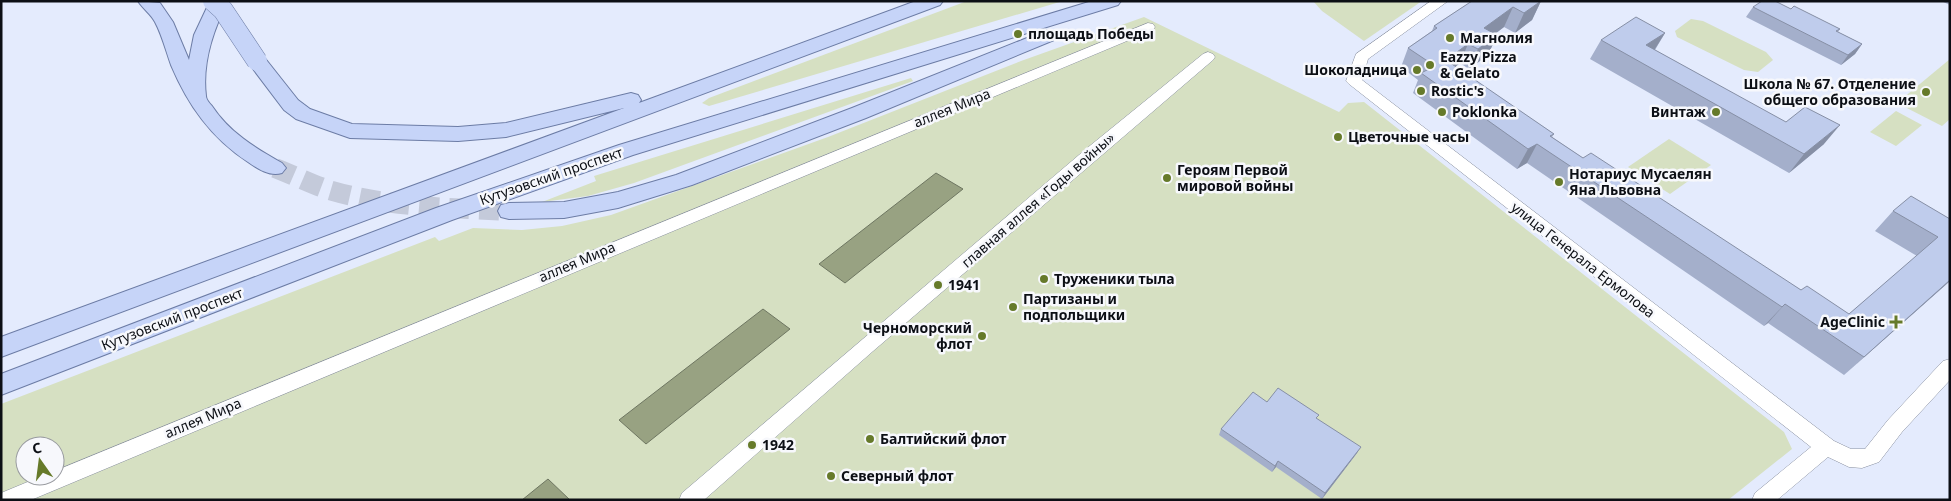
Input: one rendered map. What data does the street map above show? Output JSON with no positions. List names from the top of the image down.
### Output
{
  "streets": {
    "main road": ["Кутузовский проспект"],
    "street": ["аллея Мира", "главная аллея «Годы войны»", "улица Генерала Ермолова"]
  },
  "places": {
    "other": [
      "площадь Победы",
      "Магнолия",
      "Eazzy Pizza & Gelato",
      "Шоколадница",
      "Rostic's",
      "Школа № 67. Отделение общего образования",
      "Poklonka",
      "Винтаж",
      "Цветочные часы",
      "Героям Первой мировой войны",
      "Нотариус Мусаелян Яна Львовна",
      "Труженики тыла",
      "1941",
      "Партизаны и подпольщики",
      "Черноморский флот",
      "Балтийский флот",
      "1942",
      "Северный флот"
    ],
    "health": ["AgeClinic"]
  },
  "north": "top"
}
